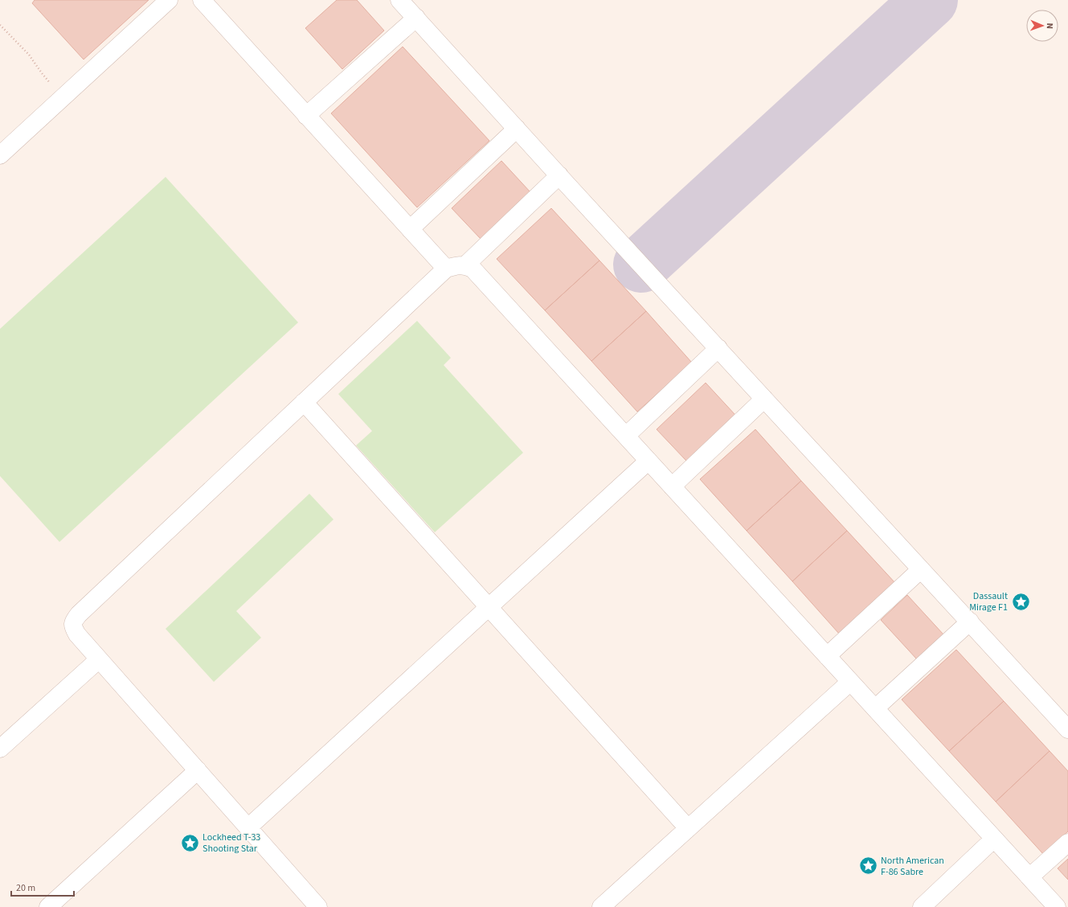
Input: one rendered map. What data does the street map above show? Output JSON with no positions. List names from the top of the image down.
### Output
{
  "places": {
    "place": ["Dassault Mirage F1", "Lockheed T-33 Shooting Star", "North American F-86 Sabre"]
  },
  "scale_bar": "20 m",
  "north": "right"
}
